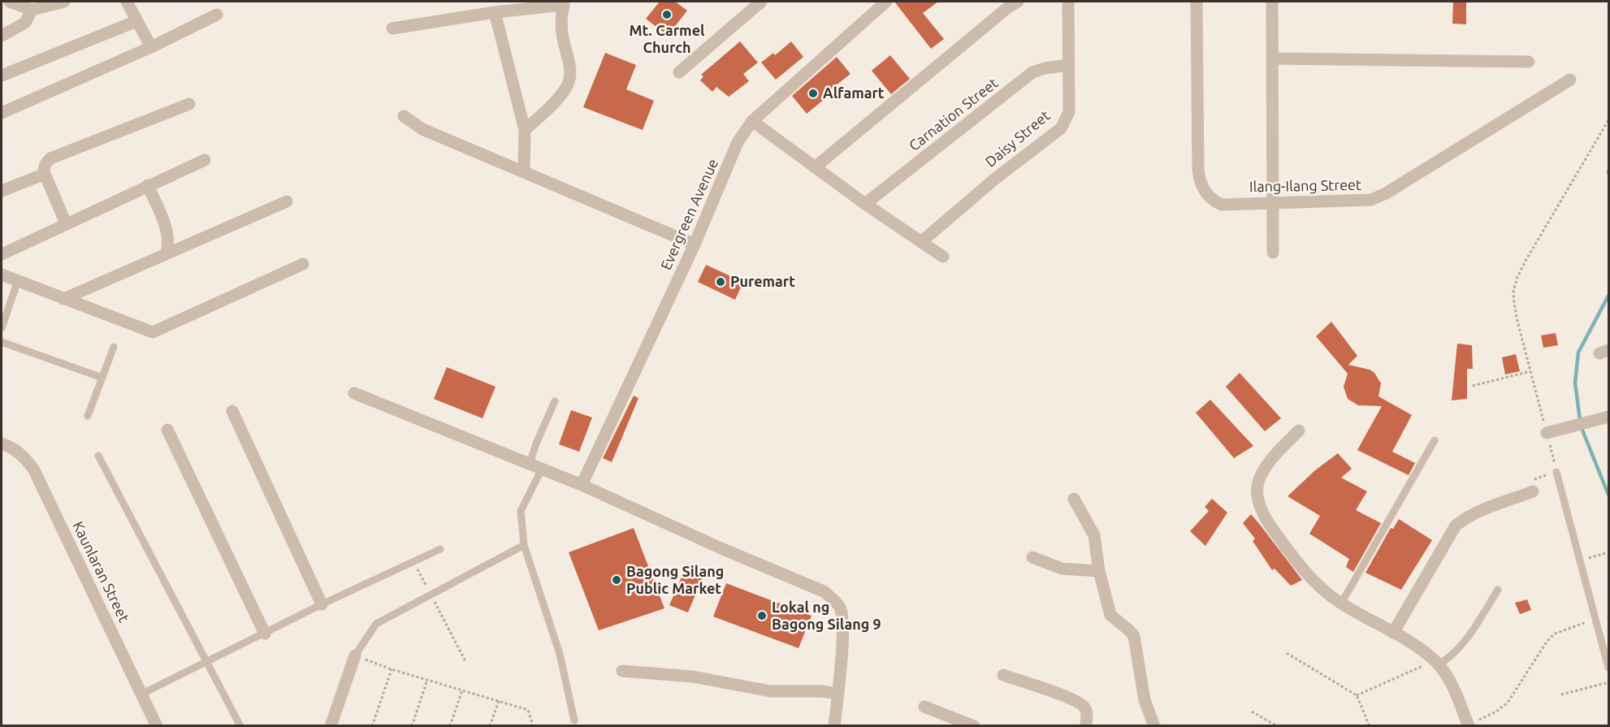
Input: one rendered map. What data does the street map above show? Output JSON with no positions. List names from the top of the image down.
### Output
{
  "streets": {
    "street": [
      "Carnation Street",
      "Daisy Street",
      "Ilang-Ilang Street",
      "Evergreen Avenue",
      "Kaunlaran Street"
    ]
  },
  "crossings": [
    ["Carnation Street", "Daisy Street"]
  ],
  "places": [
    "Mt. Carmel Church",
    "Alfamart",
    "Puremart",
    "Bagong Silang Public Market",
    "Lokal ng Bagong Silang 9"
  ]
}
